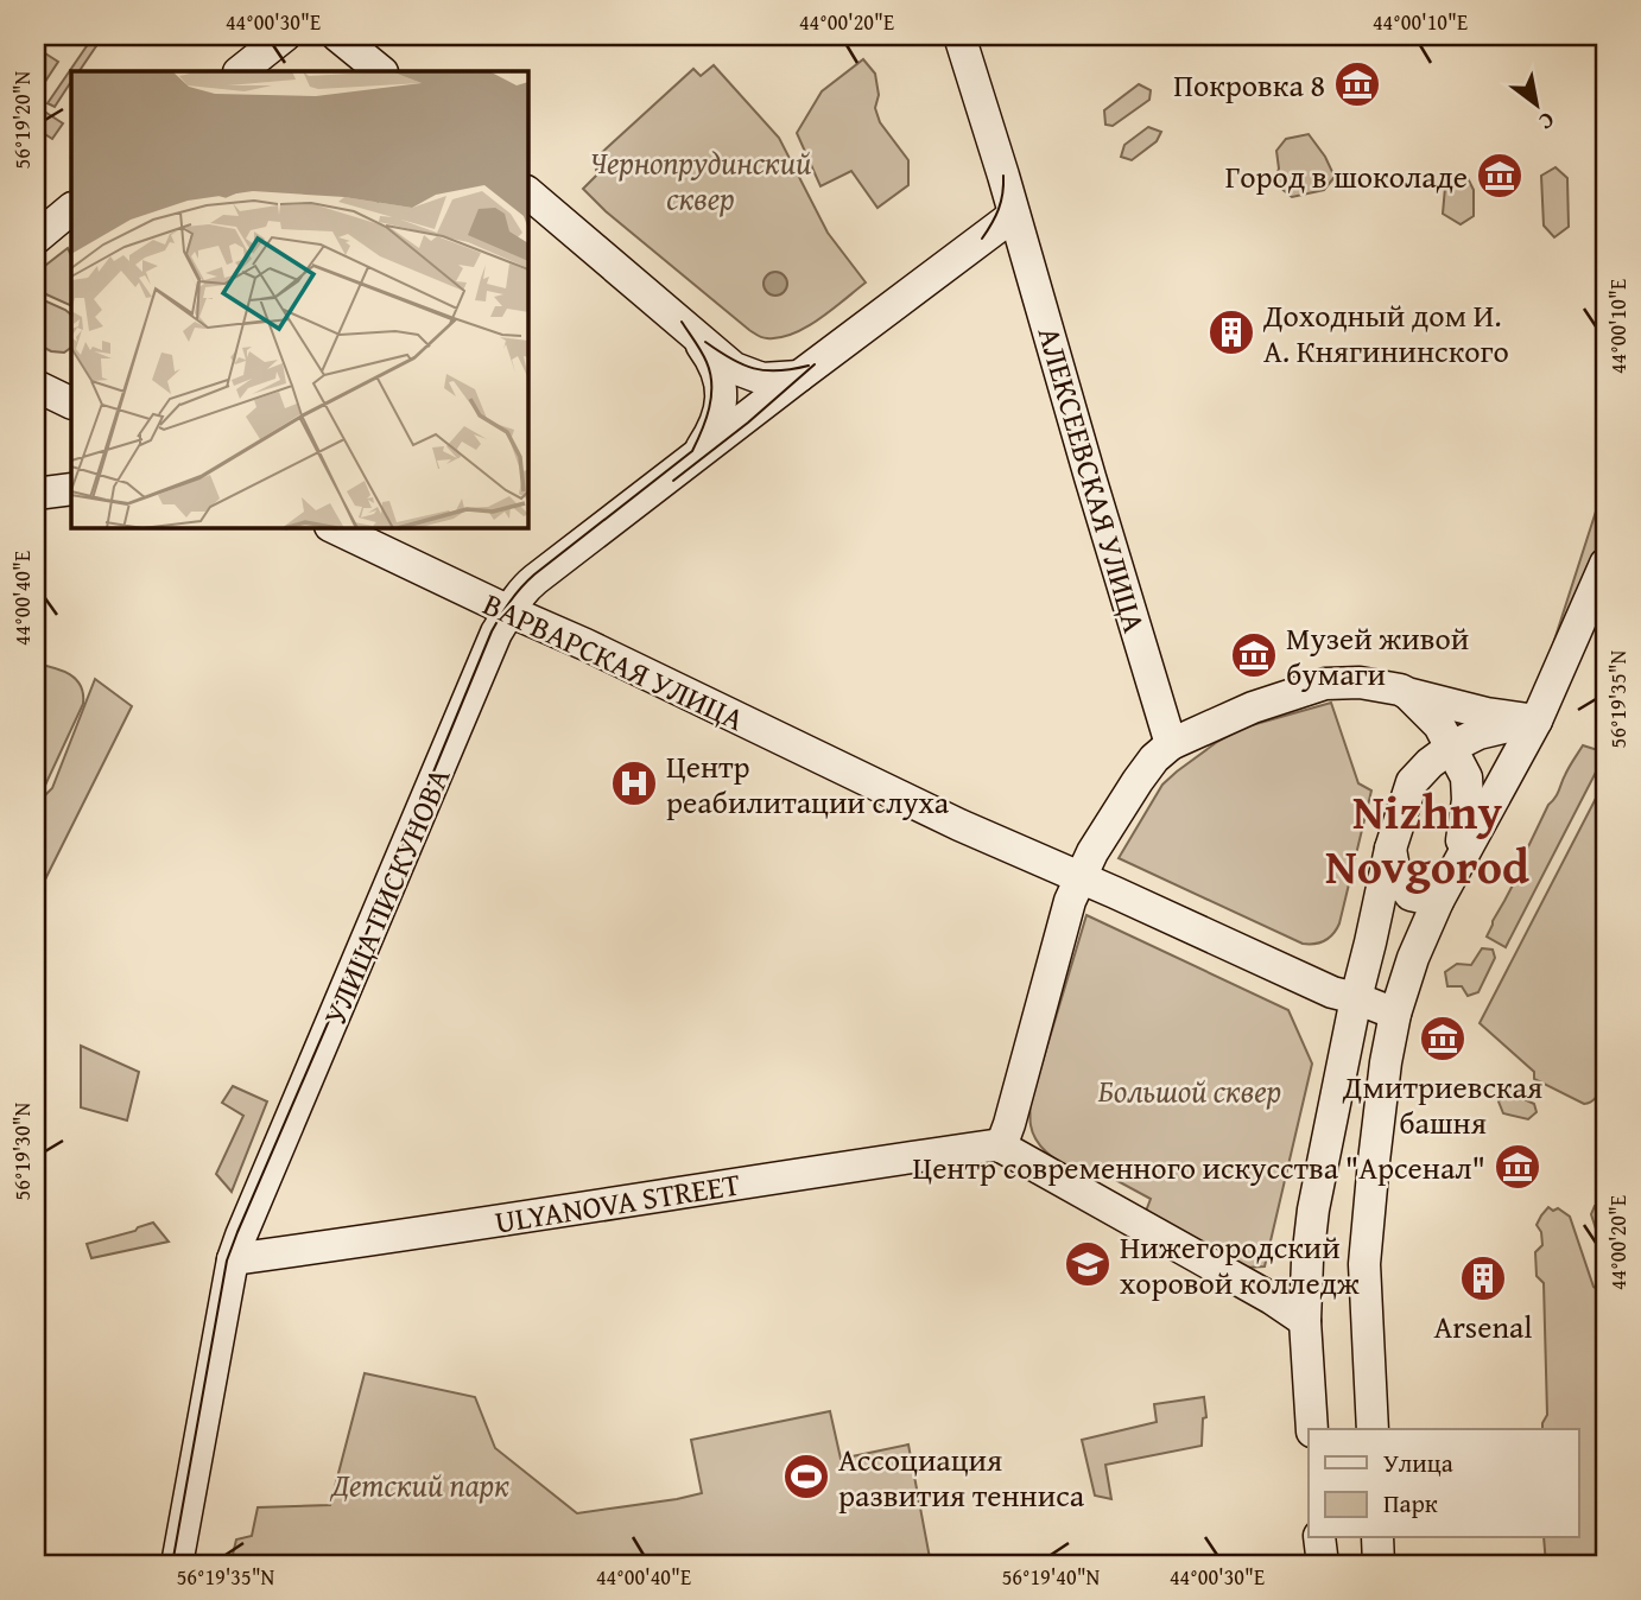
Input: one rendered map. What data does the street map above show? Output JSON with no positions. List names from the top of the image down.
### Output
{
  "streets": {
    "street": [
      "АЛЕКСЕЕВСКАЯ УЛИЦА",
      "ВАРВАРСКАЯ УЛИЦА",
      "УЛИЦА ПИСКУНОВА",
      "ULYANOVA STREET"
    ]
  },
  "crossings": [
    ["АЛЕКСЕЕВСКАЯ УЛИЦА", "УЛИЦА ПИСКУНОВА"],
    ["ВАРВАРСКАЯ УЛИЦА", "УЛИЦА ПИСКУНОВА"],
    ["УЛИЦА ПИСКУНОВА", "ULYANOVA STREET"]
  ],
  "districts": ["Nizhny Novgorod"],
  "parks": ["Чернопрудинский сквер", "Большой сквер", "Детский парк"],
  "places": {
    "museum": [
      "Покровка 8",
      "Город в шоколаде",
      "Музей живой бумаги",
      "Дмитриевская башня",
      "Центр современного искусства \"Арсенал\""
    ],
    "building": ["Доходный дом И. А. Княгининского", "Arsenal"],
    "hospital": ["Центр реабилитации слуха"],
    "school or university": ["Нижегородский хоровой колледж"],
    "sports": ["Ассоциация развития тенниса"]
  },
  "legend": ["Улица", "Парк"],
  "north": "bottom right",
  "coordinates": [
    "44°00'30\"E",
    "44°00'20\"E",
    "44°00'10\"E",
    "56°19'20\"N",
    "44°00'40\"E",
    "56°19'35\"N",
    "56°19'30\"N",
    "56°19'40\"N"
  ]
}
